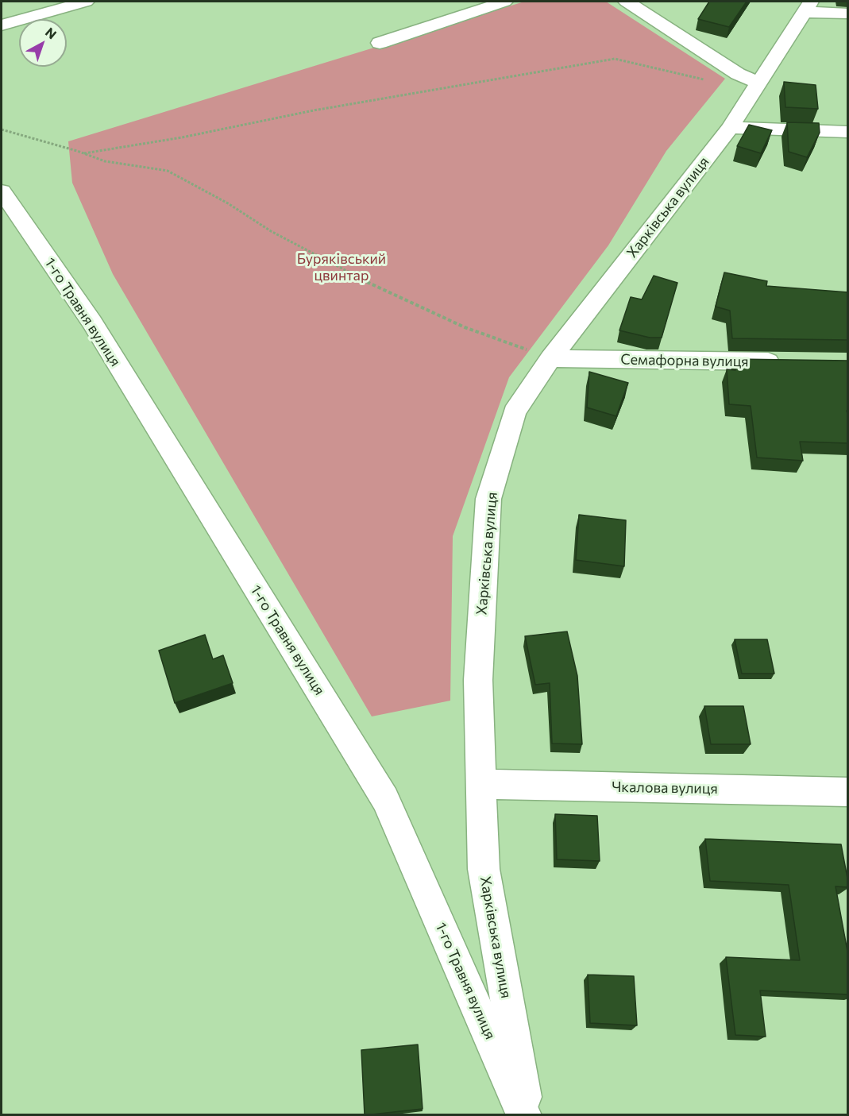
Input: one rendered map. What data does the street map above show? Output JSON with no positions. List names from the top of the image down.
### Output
{
  "streets": {
    "street": [
      "Харківська вулиця",
      "1-го Травня вулиця",
      "Семафорна вулиця",
      "Чкалова вулиця"
    ]
  },
  "crossings": [
    ["Харківська вулиця", "1-го Травня вулиця"],
    ["Харківська вулиця", "Семафорна вулиця"],
    ["Харківська вулиця", "Чкалова вулиця"]
  ],
  "parks": ["Буряківський цвинтар"],
  "north": "top right"
}
